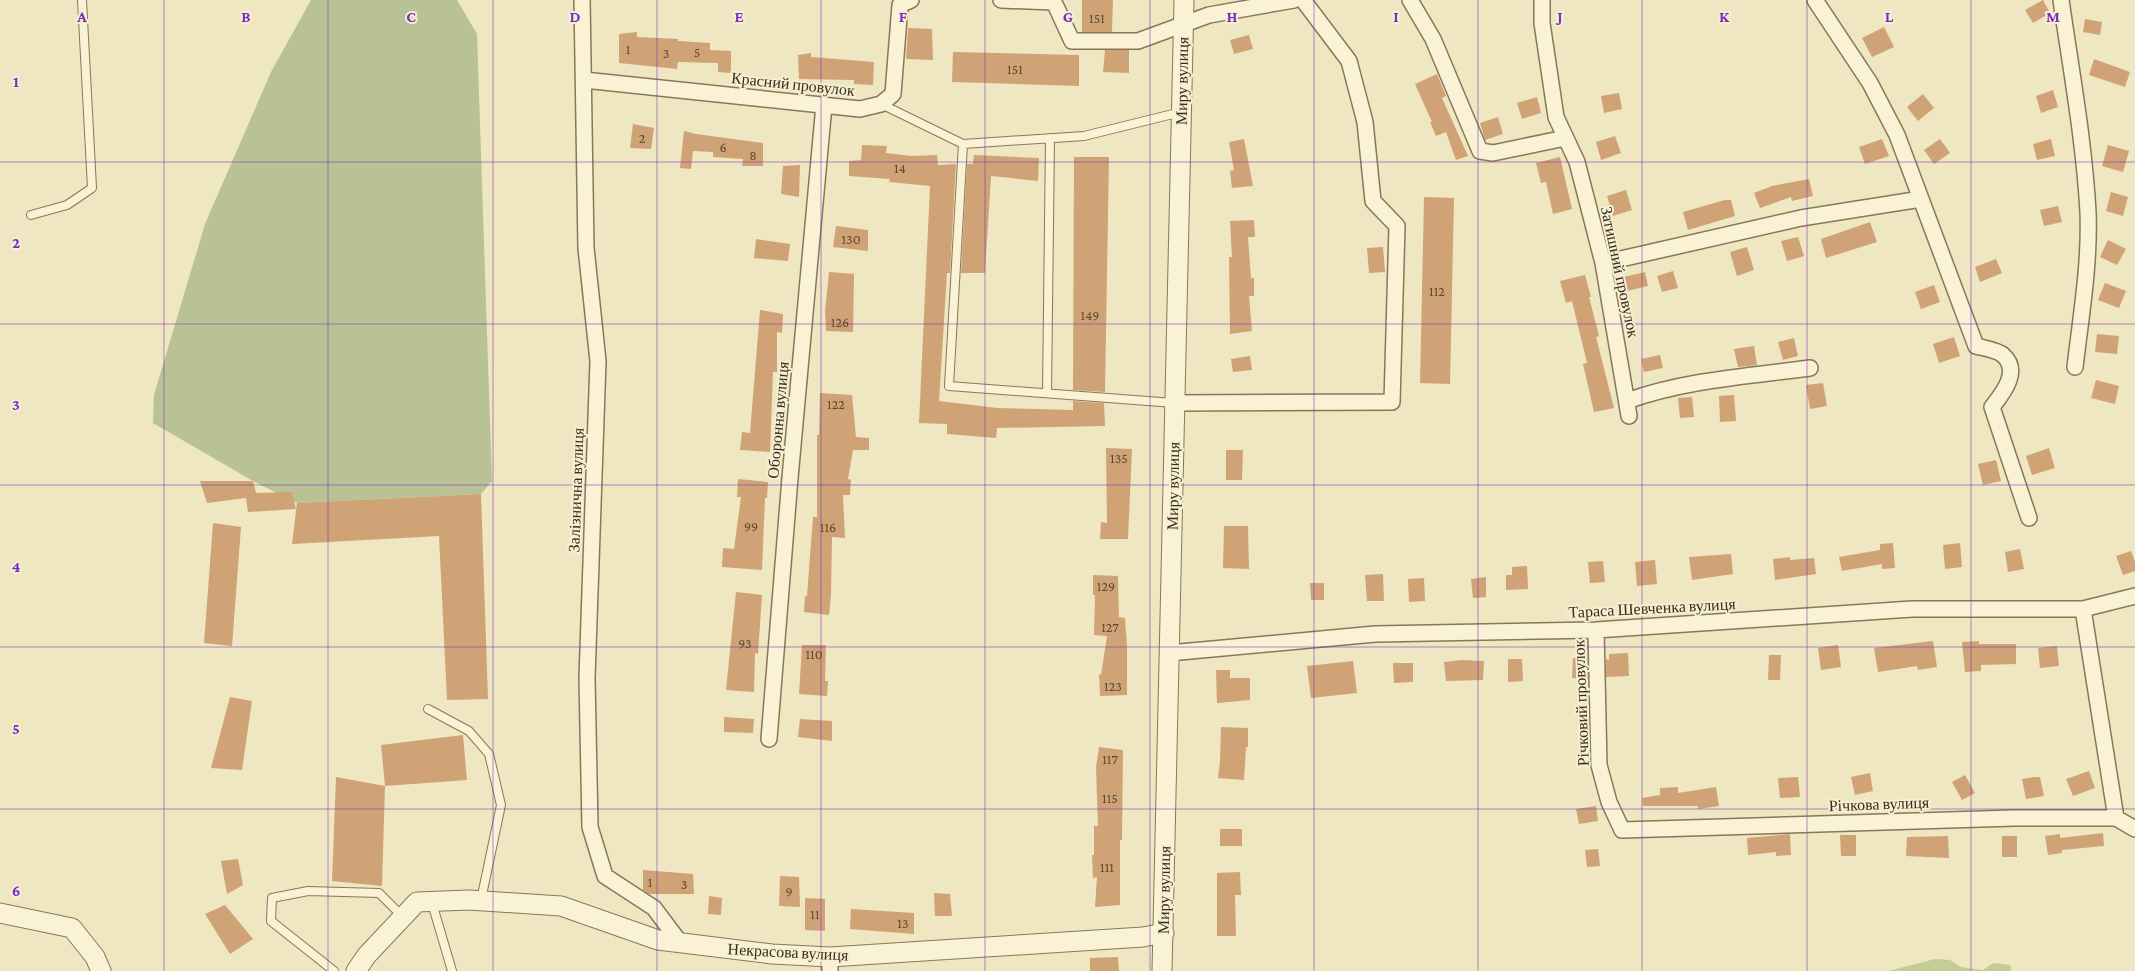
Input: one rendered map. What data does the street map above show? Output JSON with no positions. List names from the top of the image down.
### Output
{
  "streets": {
    "street": [
      "Миру вулиця",
      "Красний провулок",
      "Затишний провулок",
      "Оборонна вулиця",
      "Залізнична вулиця",
      "Тараса Шевченка вулиця",
      "Річковий провулок",
      "Річкова вулиця",
      "Некрасова вулиця"
    ]
  },
  "crossings": [
    ["Миру вулиця", "Тараса Шевченка вулиця"],
    ["Миру вулиця", "Некрасова вулиця"],
    ["Красний провулок", "Оборонна вулиця"],
    ["Красний провулок", "Залізнична вулиця"],
    ["Залізнична вулиця", "Некрасова вулиця"],
    ["Тараса Шевченка вулиця", "Річковий провулок"],
    ["Річковий провулок", "Річкова вулиця"]
  ],
  "house_numbers": [
    "151",
    "1",
    "5",
    "3",
    "151",
    "2",
    "6",
    "8",
    "14",
    "130",
    "112",
    "149",
    "126",
    "122",
    "135",
    "99",
    "116",
    "129",
    "127",
    "93",
    "110",
    "123",
    "117",
    "115",
    "111",
    "1",
    "3",
    "9",
    "11",
    "13"
  ],
  "grid": {
    "columns": [
      "A",
      "B",
      "C",
      "D",
      "E",
      "F",
      "G",
      "H",
      "I",
      "J",
      "K",
      "L",
      "M"
    ],
    "rows": [
      "1",
      "2",
      "3",
      "4",
      "5",
      "6"
    ]
  }
}
